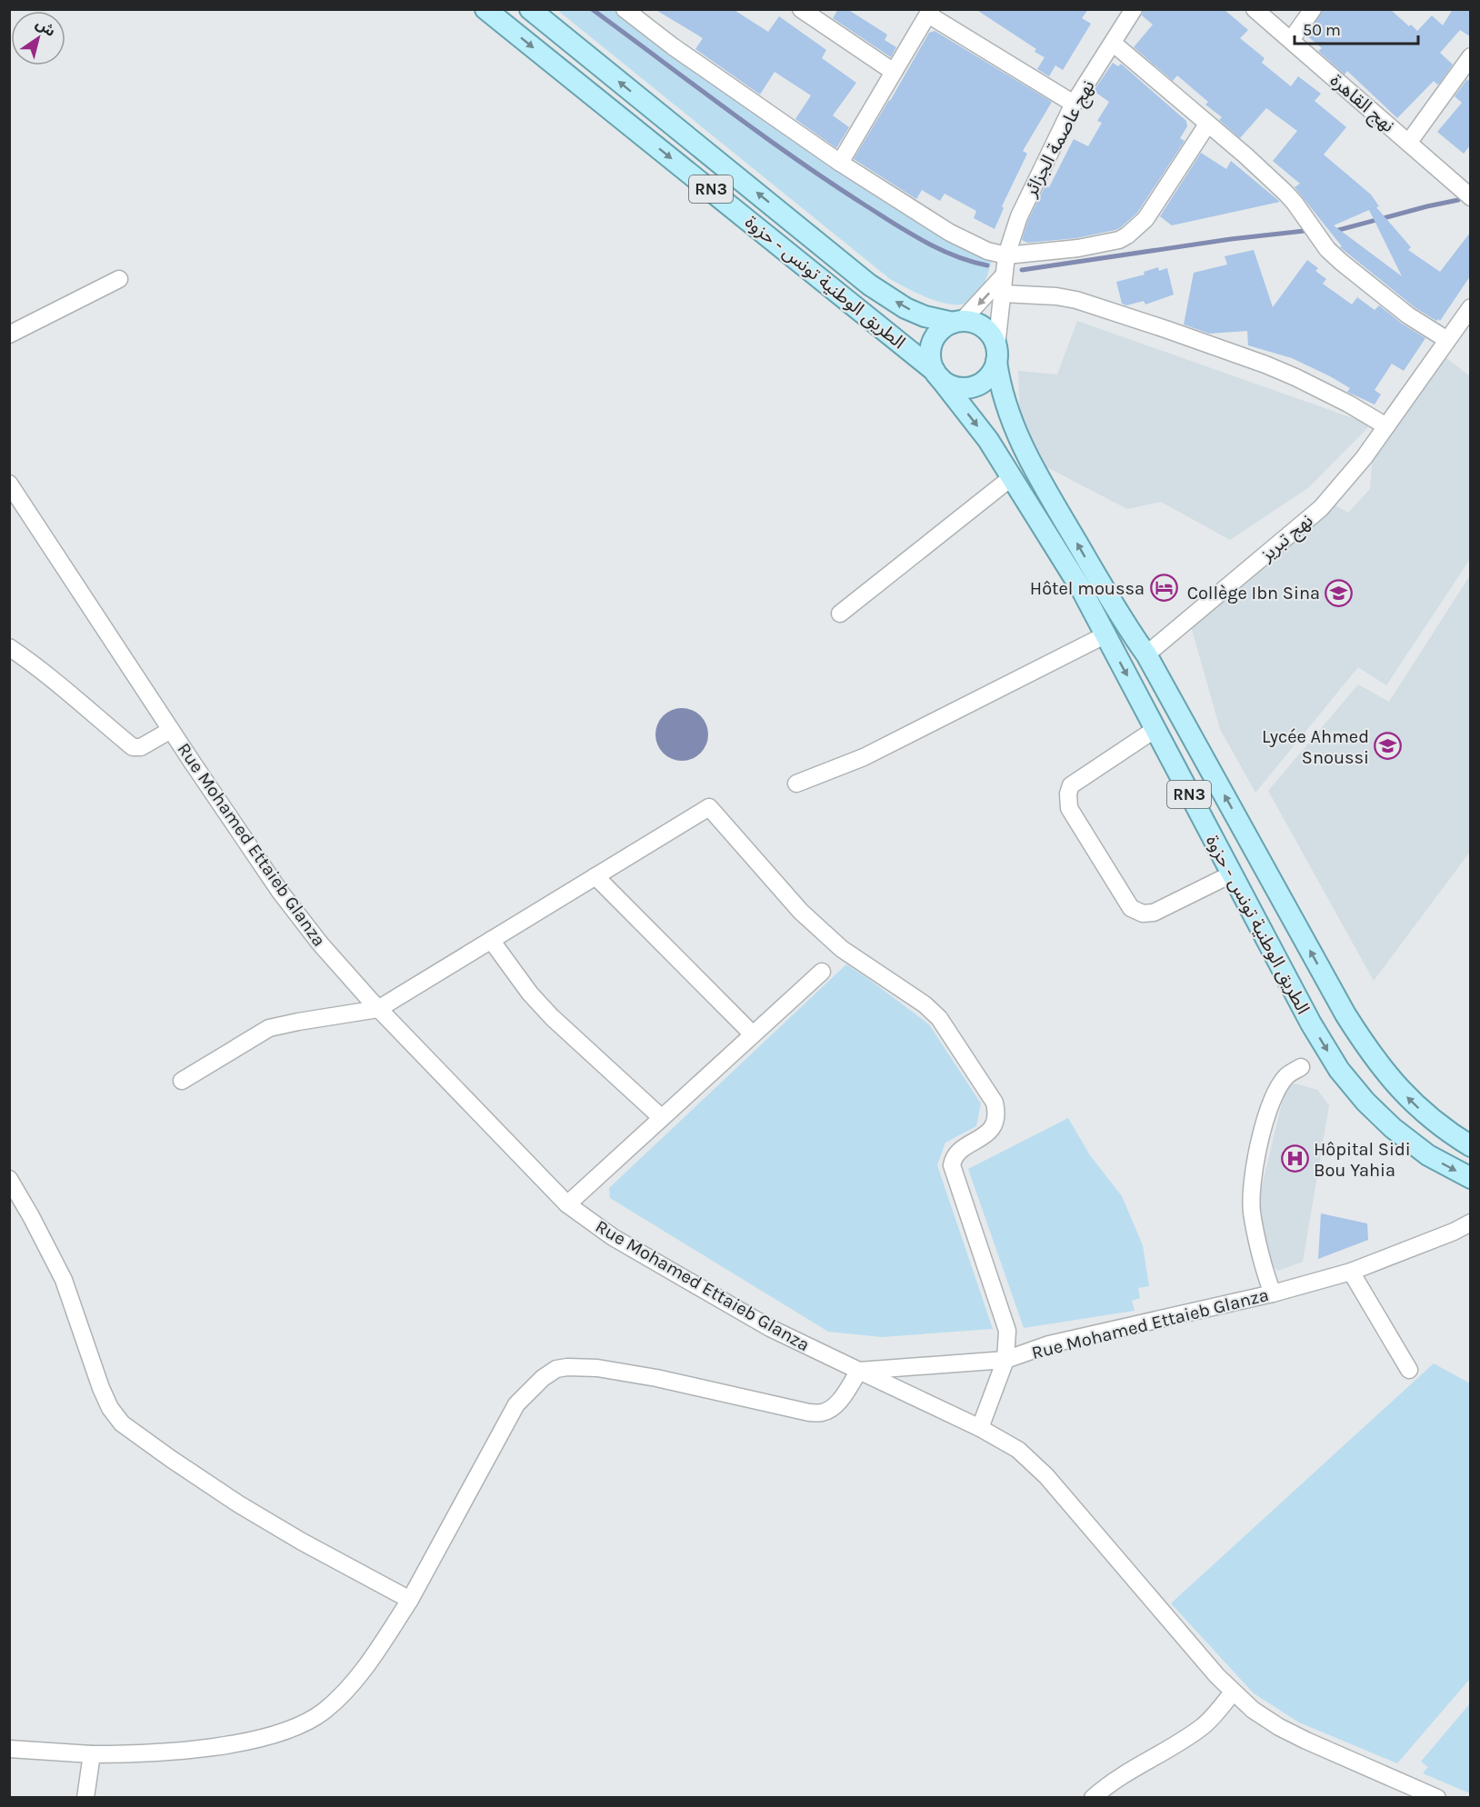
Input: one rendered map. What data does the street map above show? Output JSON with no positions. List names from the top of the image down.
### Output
{
  "streets": {
    "main road": ["RN3", "الطريق الوطنية تونس - حزوة"],
    "street": [
      "نهج القاهرة",
      "نهج عاصمة الجزائر",
      "نهج تبريز",
      "Rue Mohamed Ettaieb Glanza"
    ]
  },
  "crossings": [
    ["نهج عاصمة الجزائر", "RN3"],
    ["نهج عاصمة الجزائر", "الطريق الوطنية تونس - حزوة"],
    ["RN3", "الطريق الوطنية تونس - حزوة"],
    ["الطريق الوطنية تونس - حزوة", "نهج تبريز"]
  ],
  "places": {
    "hotel": ["Hôtel moussa"],
    "school or university": ["Collège Ibn Sina", "Lycée Ahmed Snoussi"],
    "hospital": ["Hôpital Sidi Bou Yahia"]
  },
  "scale_bar": "50 m",
  "north": "top right"
}
